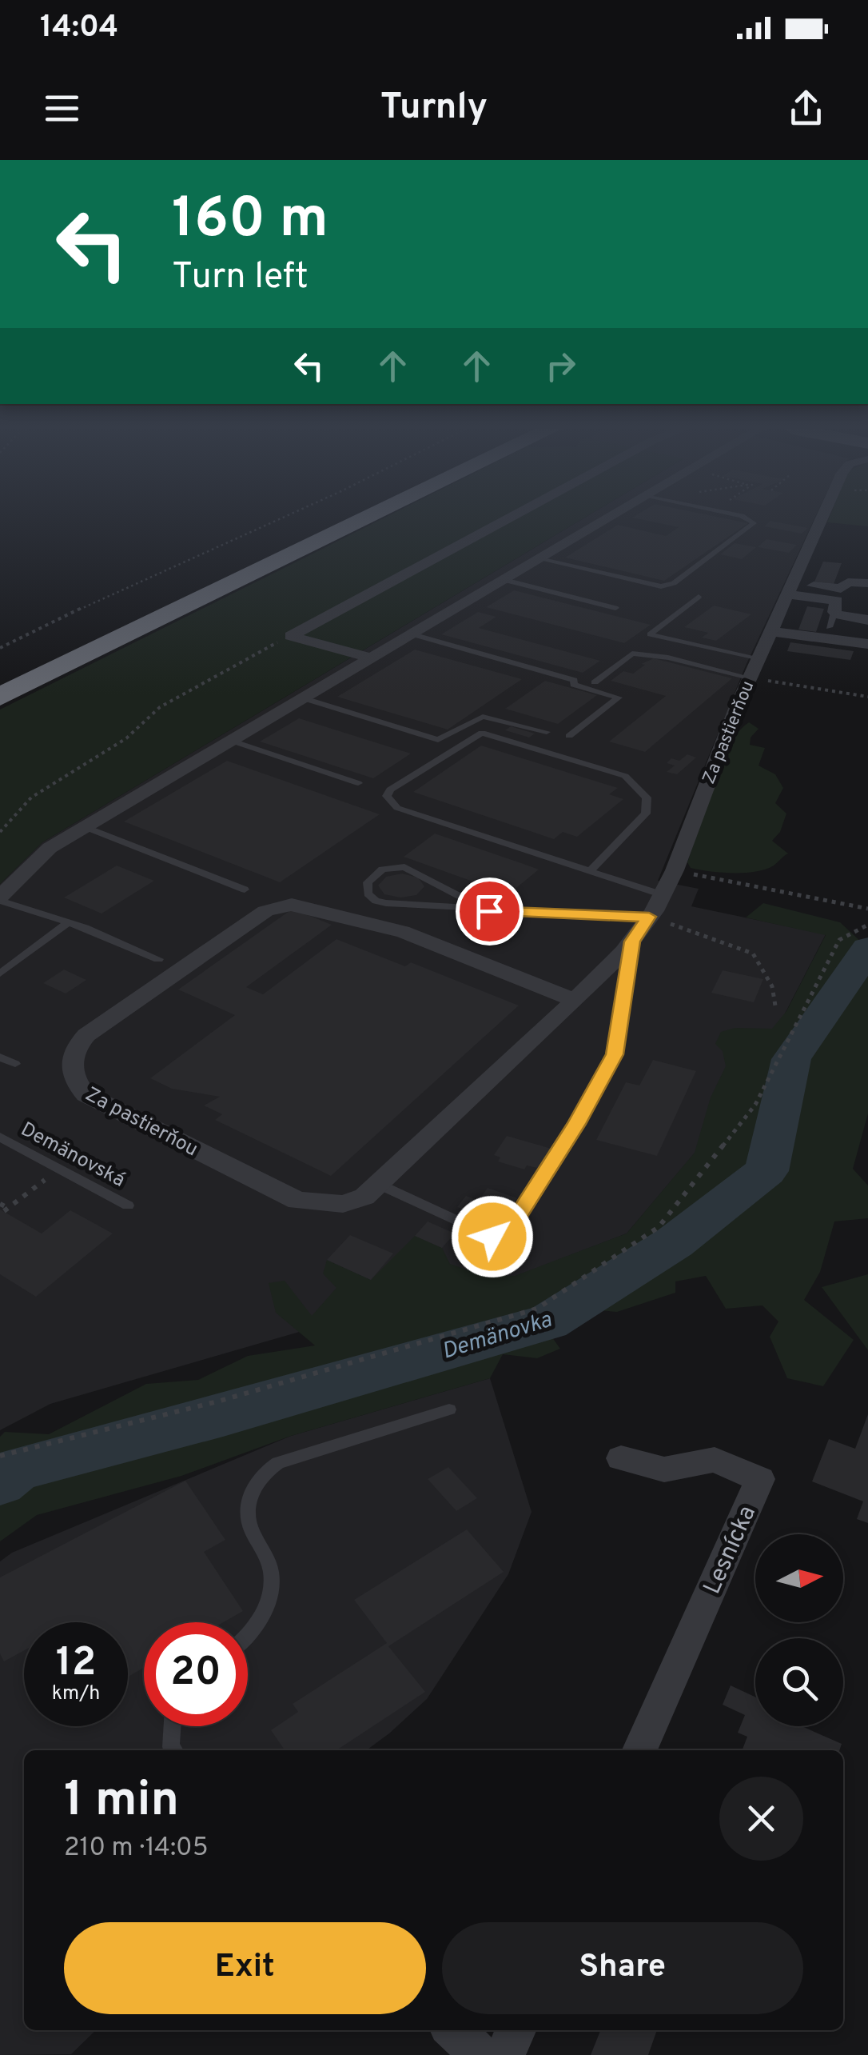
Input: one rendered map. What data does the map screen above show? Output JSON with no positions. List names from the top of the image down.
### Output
{
  "streets": {
    "street": ["Za pastierňou", "Lesnícka"],
    "lane": ["Demänovská"]
  },
  "water": ["Demänovka"],
  "north": "right",
  "page": {
    "status": "14:04",
    "header": "Turnly",
    "turn": ["160 m", "Turn left"],
    "speed": "12 km/h",
    "limit": "20",
    "heading": ["1 min", "210 m · 14:05"],
    "buttons": ["Exit", "Share"]
  }
}
